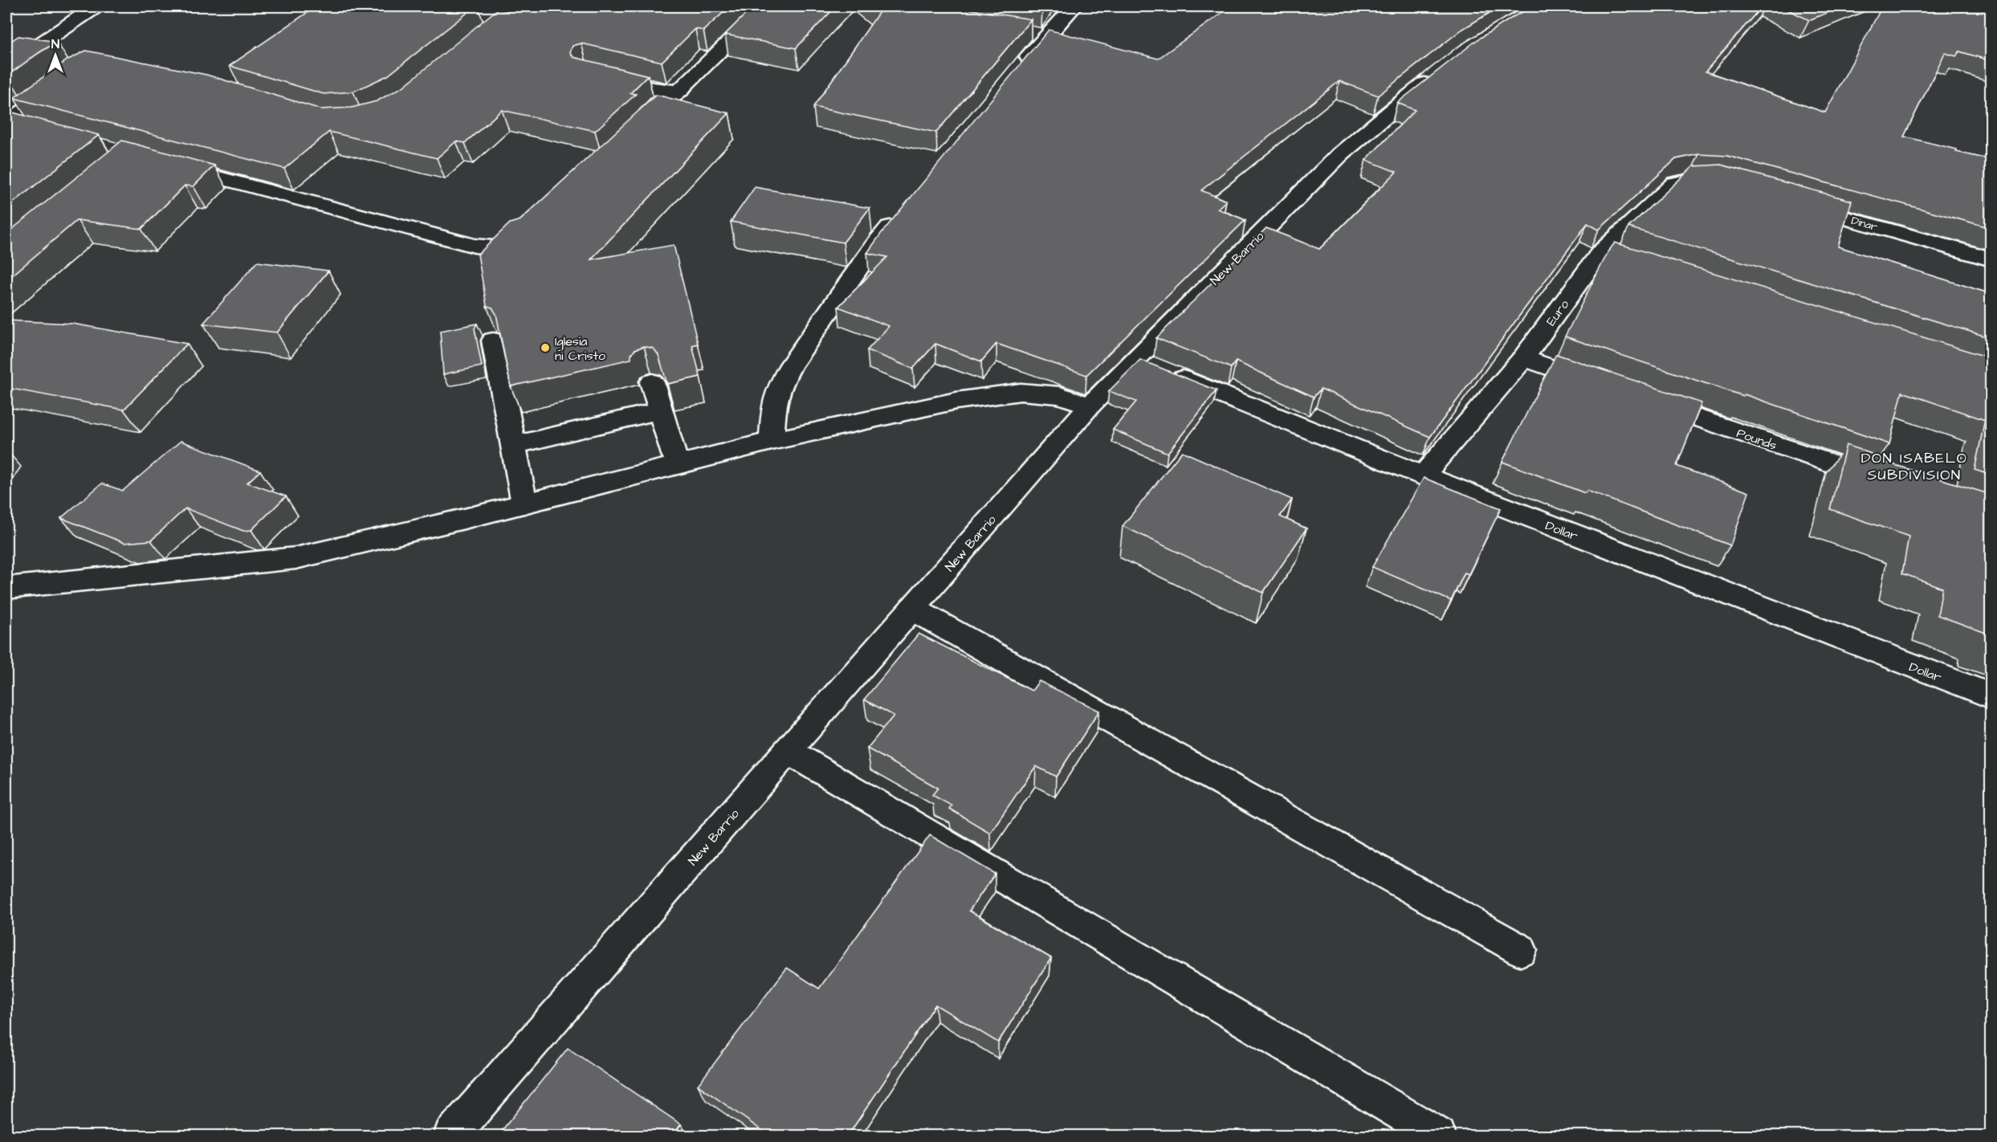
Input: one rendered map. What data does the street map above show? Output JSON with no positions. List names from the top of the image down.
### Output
{
  "streets": {
    "street": [
      "Dinar",
      "New Barrio",
      "Euro",
      "Pounds",
      "Dollar"
    ]
  },
  "crossings": [
    ["New Barrio", "Dollar"],
    ["Euro", "Dollar"]
  ],
  "districts": ["DON ISABELO SUBDIVISION"],
  "places": ["Iglesia ni Cristo"],
  "north": "top"
}
